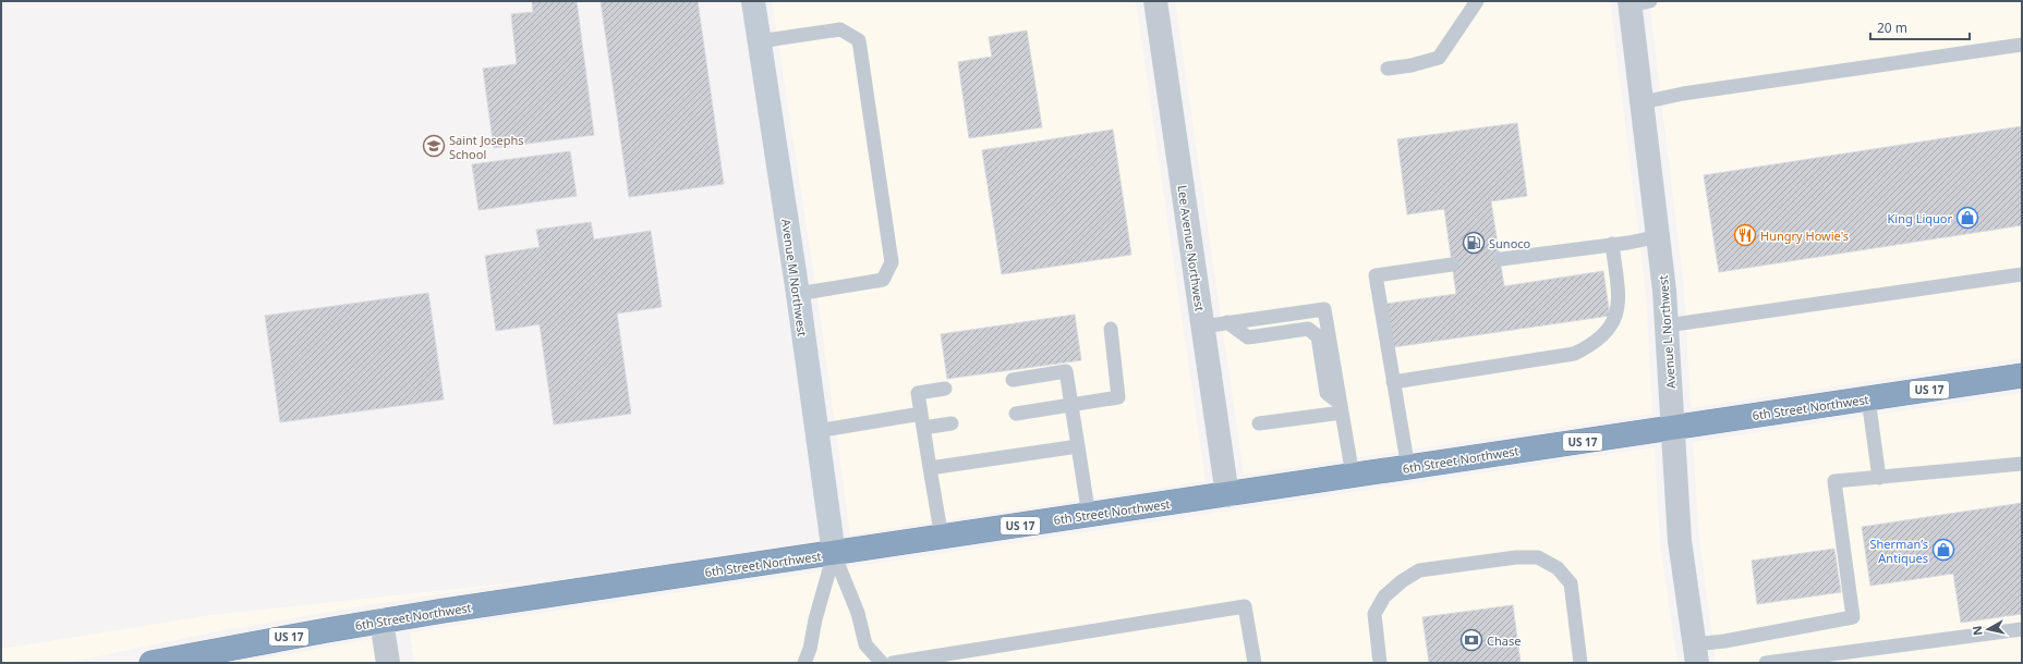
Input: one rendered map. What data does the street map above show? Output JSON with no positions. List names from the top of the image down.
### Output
{
  "streets": {
    "highway": ["US 17", "6th Street Northwest"],
    "street": ["Lee Avenue Northwest", "Avenue M Northwest", "Avenue L Northwest"]
  },
  "crossings": [
    ["Lee Avenue Northwest", "6th Street Northwest"],
    ["Avenue M Northwest", "6th Street Northwest"],
    ["Avenue L Northwest", "6th Street Northwest"]
  ],
  "places": {
    "school or university": ["Saint Josephs School"],
    "shop": ["King Liquor", "Sherman’s Antiques"],
    "restaurant": ["Hungry Howie's"],
    "fuel station": ["Sunoco"],
    "bank": ["Chase"]
  },
  "scale_bar": "20 m",
  "north": "left"
}
